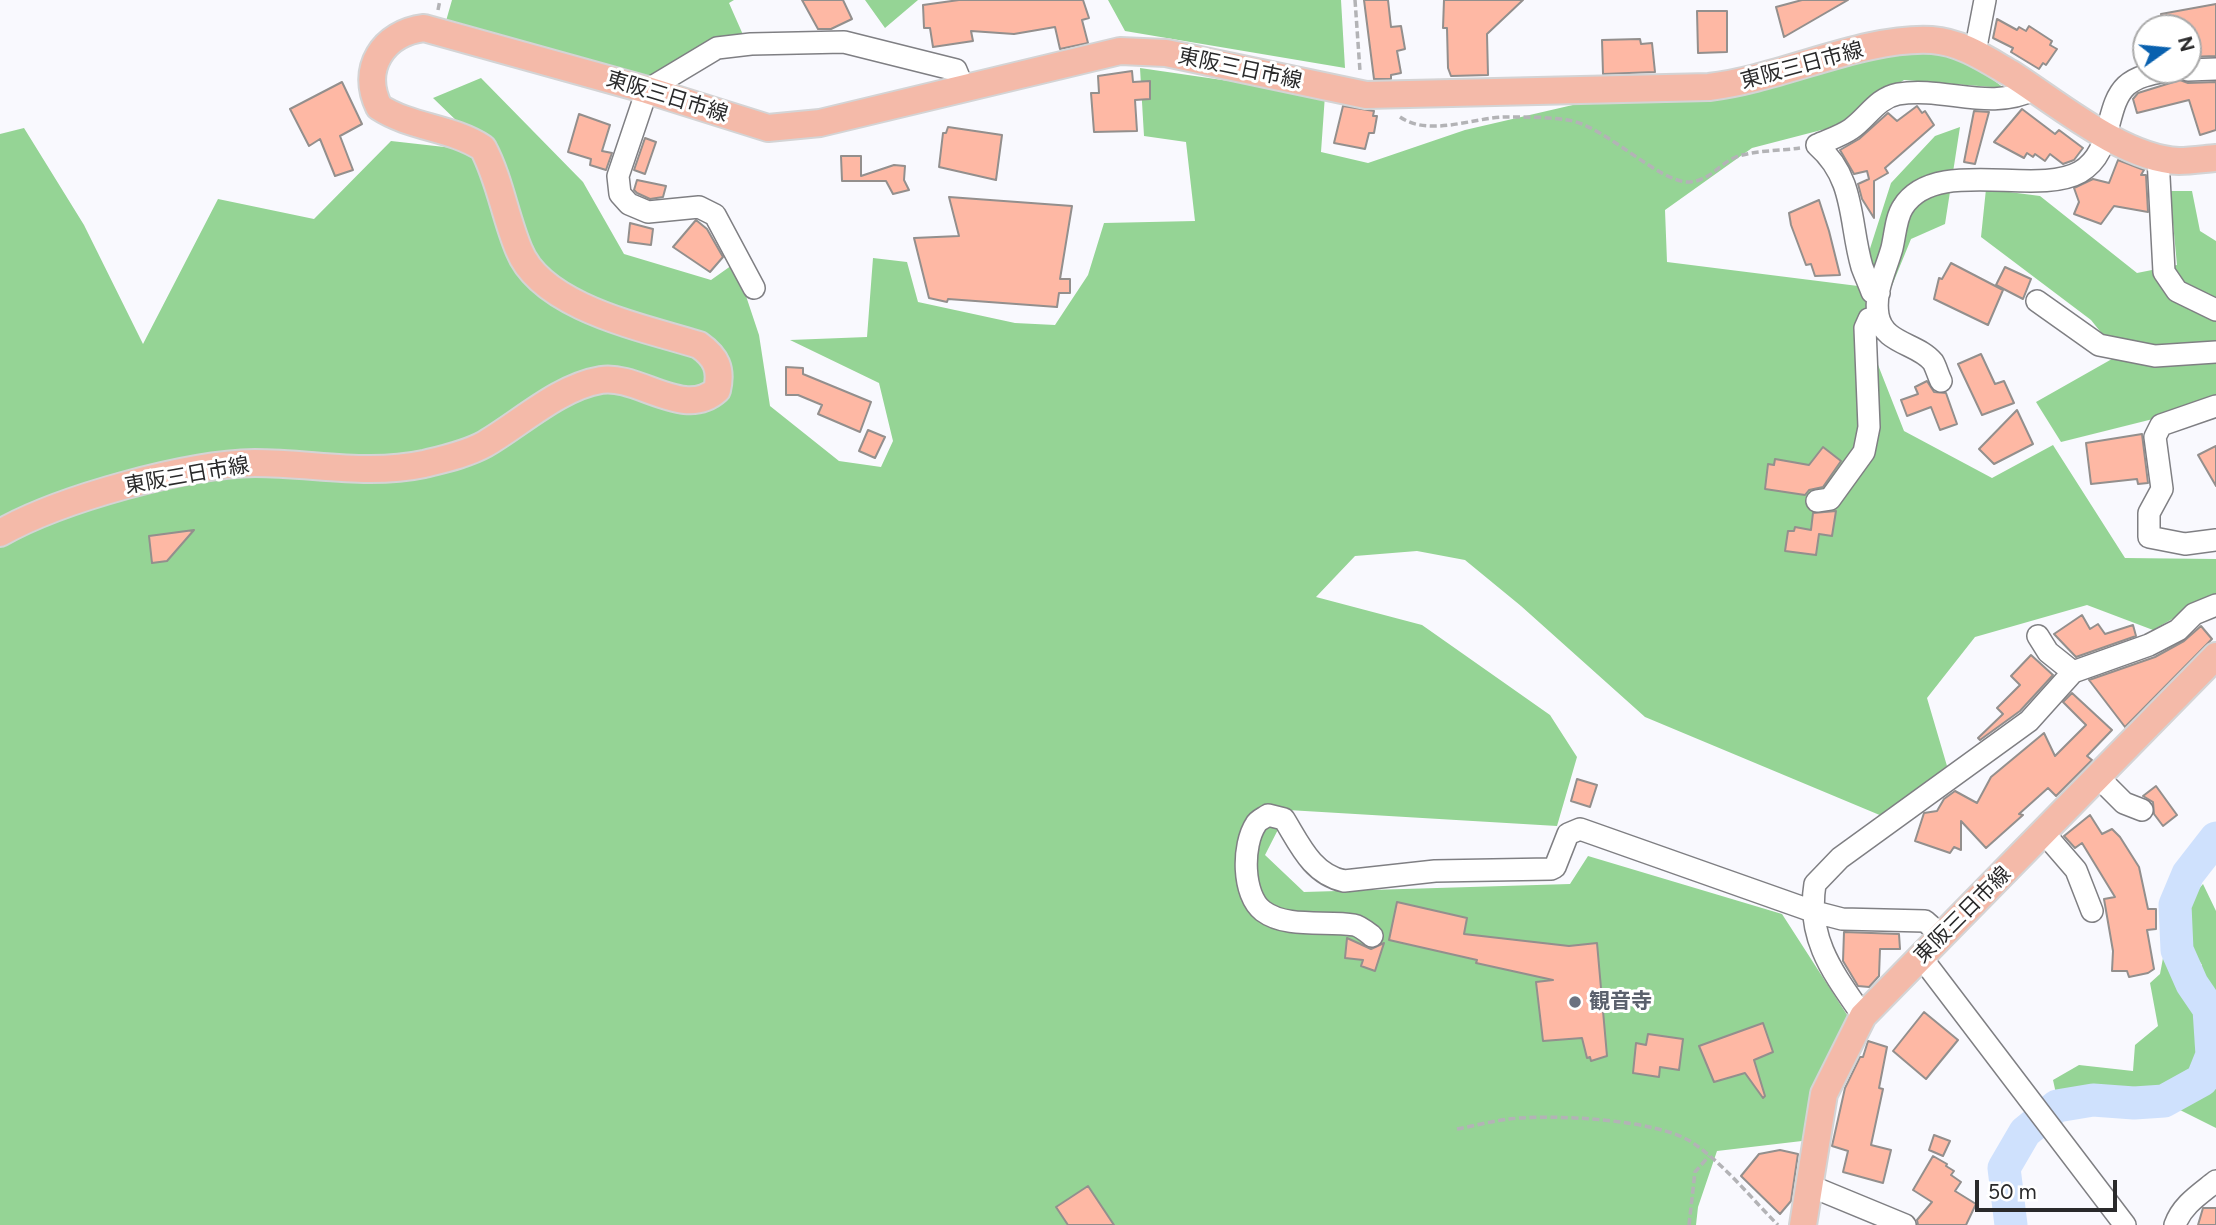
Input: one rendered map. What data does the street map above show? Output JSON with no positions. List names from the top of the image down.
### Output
{
  "streets": {
    "main road": ["東阪三日市線"]
  },
  "places": ["観音寺"],
  "scale_bar": "50 m",
  "north": "right"
}
